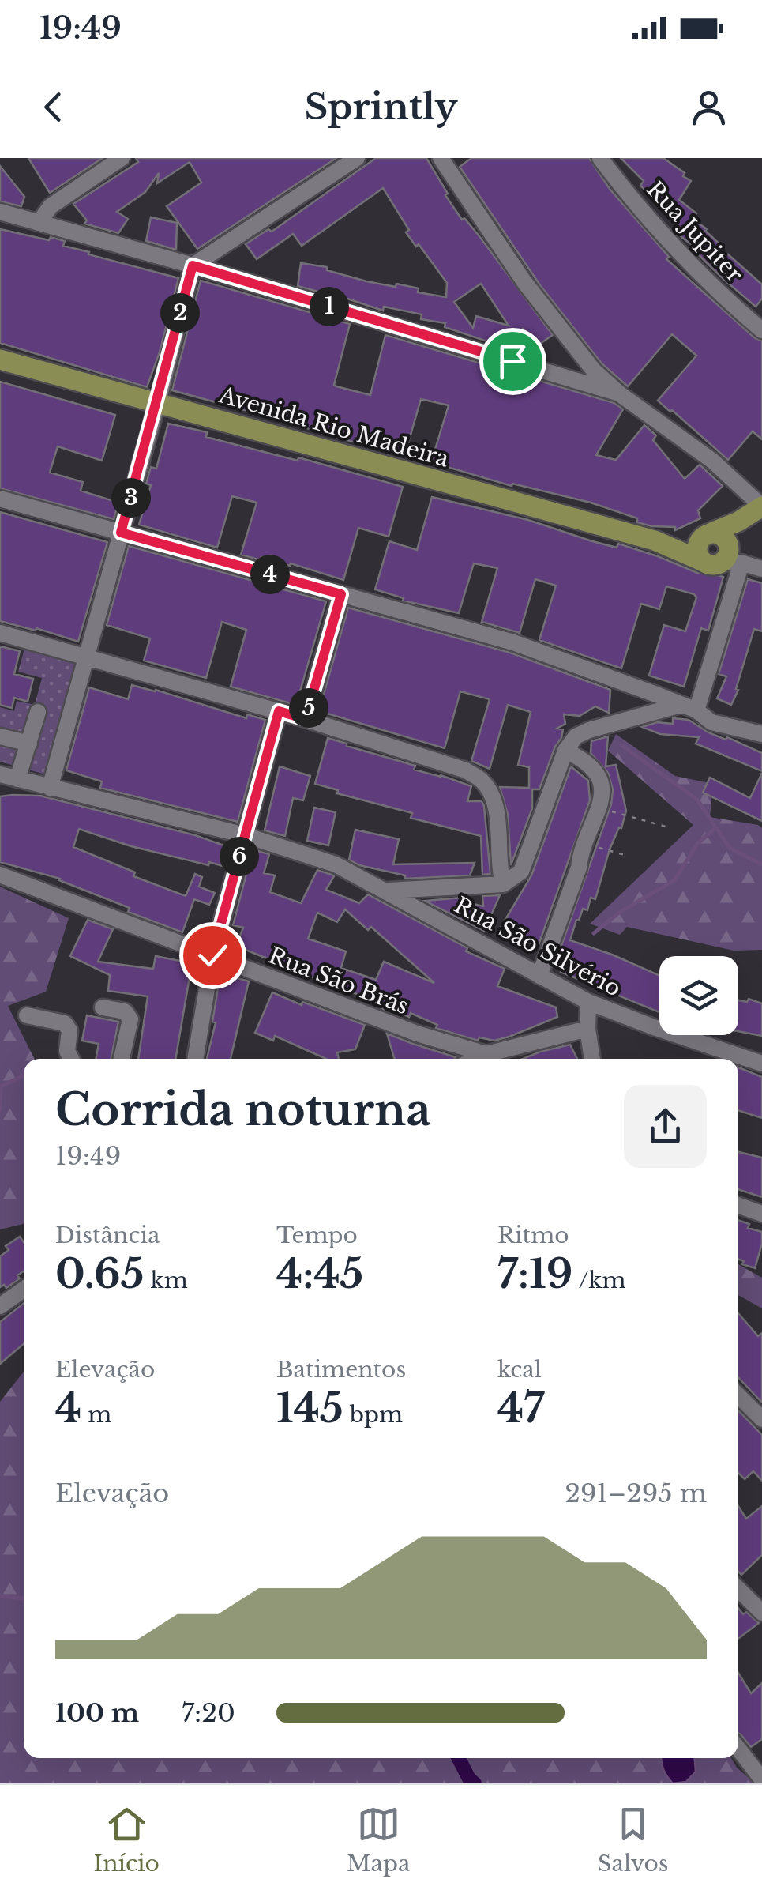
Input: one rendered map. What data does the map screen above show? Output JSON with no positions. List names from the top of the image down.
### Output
{
  "streets": {
    "main road": ["Avenida Rio Madeira"],
    "street": ["Rua Jupiter", "Rua São Silvério", "Rua São Brás"]
  },
  "page": {
    "status": "19:49",
    "header": "Sprintly",
    "pins": [
      "1",
      "2",
      "3",
      "4",
      "5",
      "6"
    ],
    "heading": ["Corrida noturna", "19:49"],
    "stats": [
      ["Distância", "0.65 km"],
      ["Tempo", "4:45"],
      ["Ritmo", "7:19 /km"],
      ["Elevação", "4 m"],
      ["Batimentos", "145 bpm"],
      ["kcal", "47"]
    ],
    "chart": ["Elevação", "291–295 m"],
    "list": [
      {
        "name": "100 m",
        "note": "7:20"
      }
    ],
    "tabs": ["Início", "Mapa", "Salvos"]
  }
}
